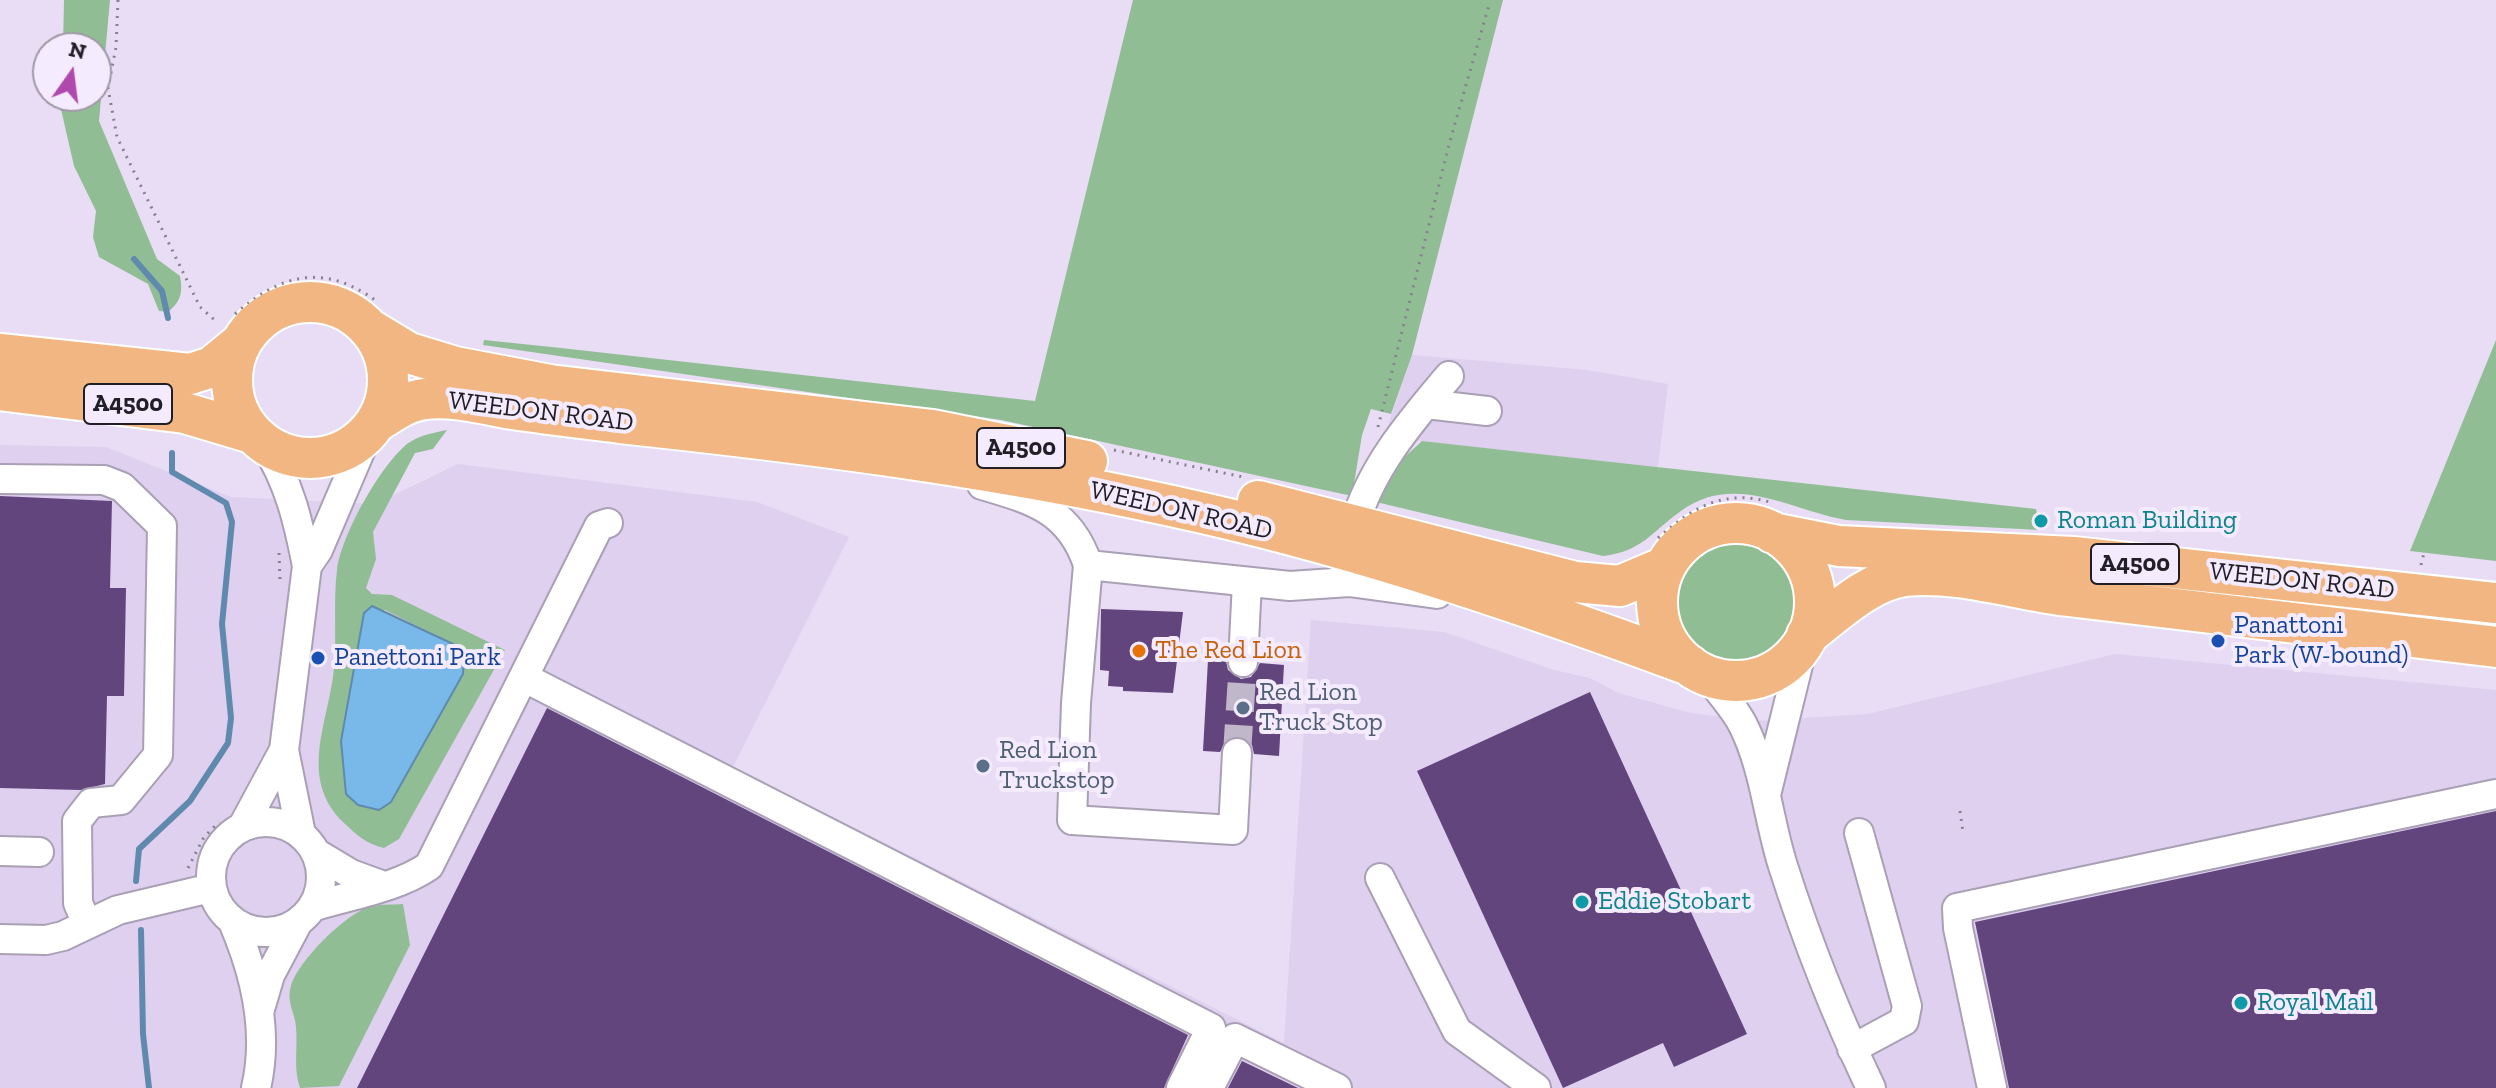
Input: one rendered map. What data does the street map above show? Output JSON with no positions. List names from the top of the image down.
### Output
{
  "streets": {
    "highway": ["A4500", "WEEDON ROAD"]
  },
  "crossings": [
    ["A4500", "WEEDON ROAD"]
  ],
  "places": [
    "Roman Building",
    "Panattoni Park (W-bound)",
    "The Red Lion",
    "Panettoni Park",
    "Red Lion Truck Stop",
    "Red Lion Truckstop",
    "Eddie Stobart",
    "Royal Mail"
  ],
  "north": "top"
}
